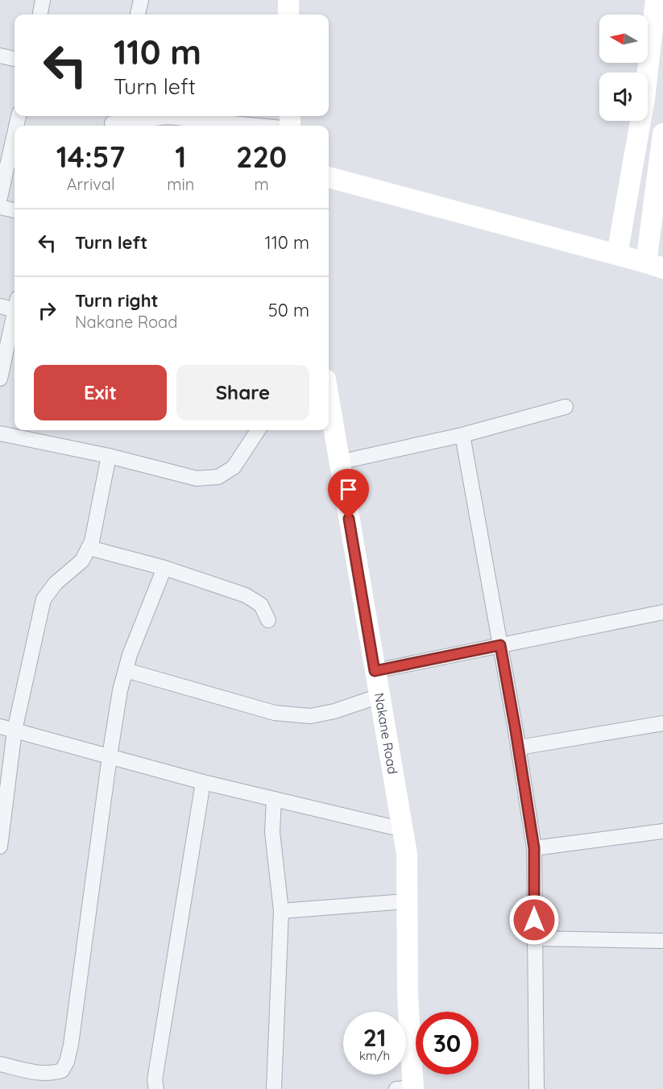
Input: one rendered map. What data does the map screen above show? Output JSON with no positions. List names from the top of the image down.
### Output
{
  "streets": {
    "street": ["Nakane Road"]
  },
  "north": "left",
  "page": {
    "turn": ["110 m", "Turn left"],
    "eta": [
      "14:57",
      "Arrival",
      "1",
      "min",
      "220",
      "m"
    ],
    "list": [
      {
        "name": "Turn left",
        "value": "110 m"
      },
      {
        "name": "Turn right",
        "note": "Nakane Road",
        "value": "50 m"
      }
    ],
    "buttons": ["Exit", "Share"],
    "speed": "21 km/h",
    "limit": "30"
  }
}
